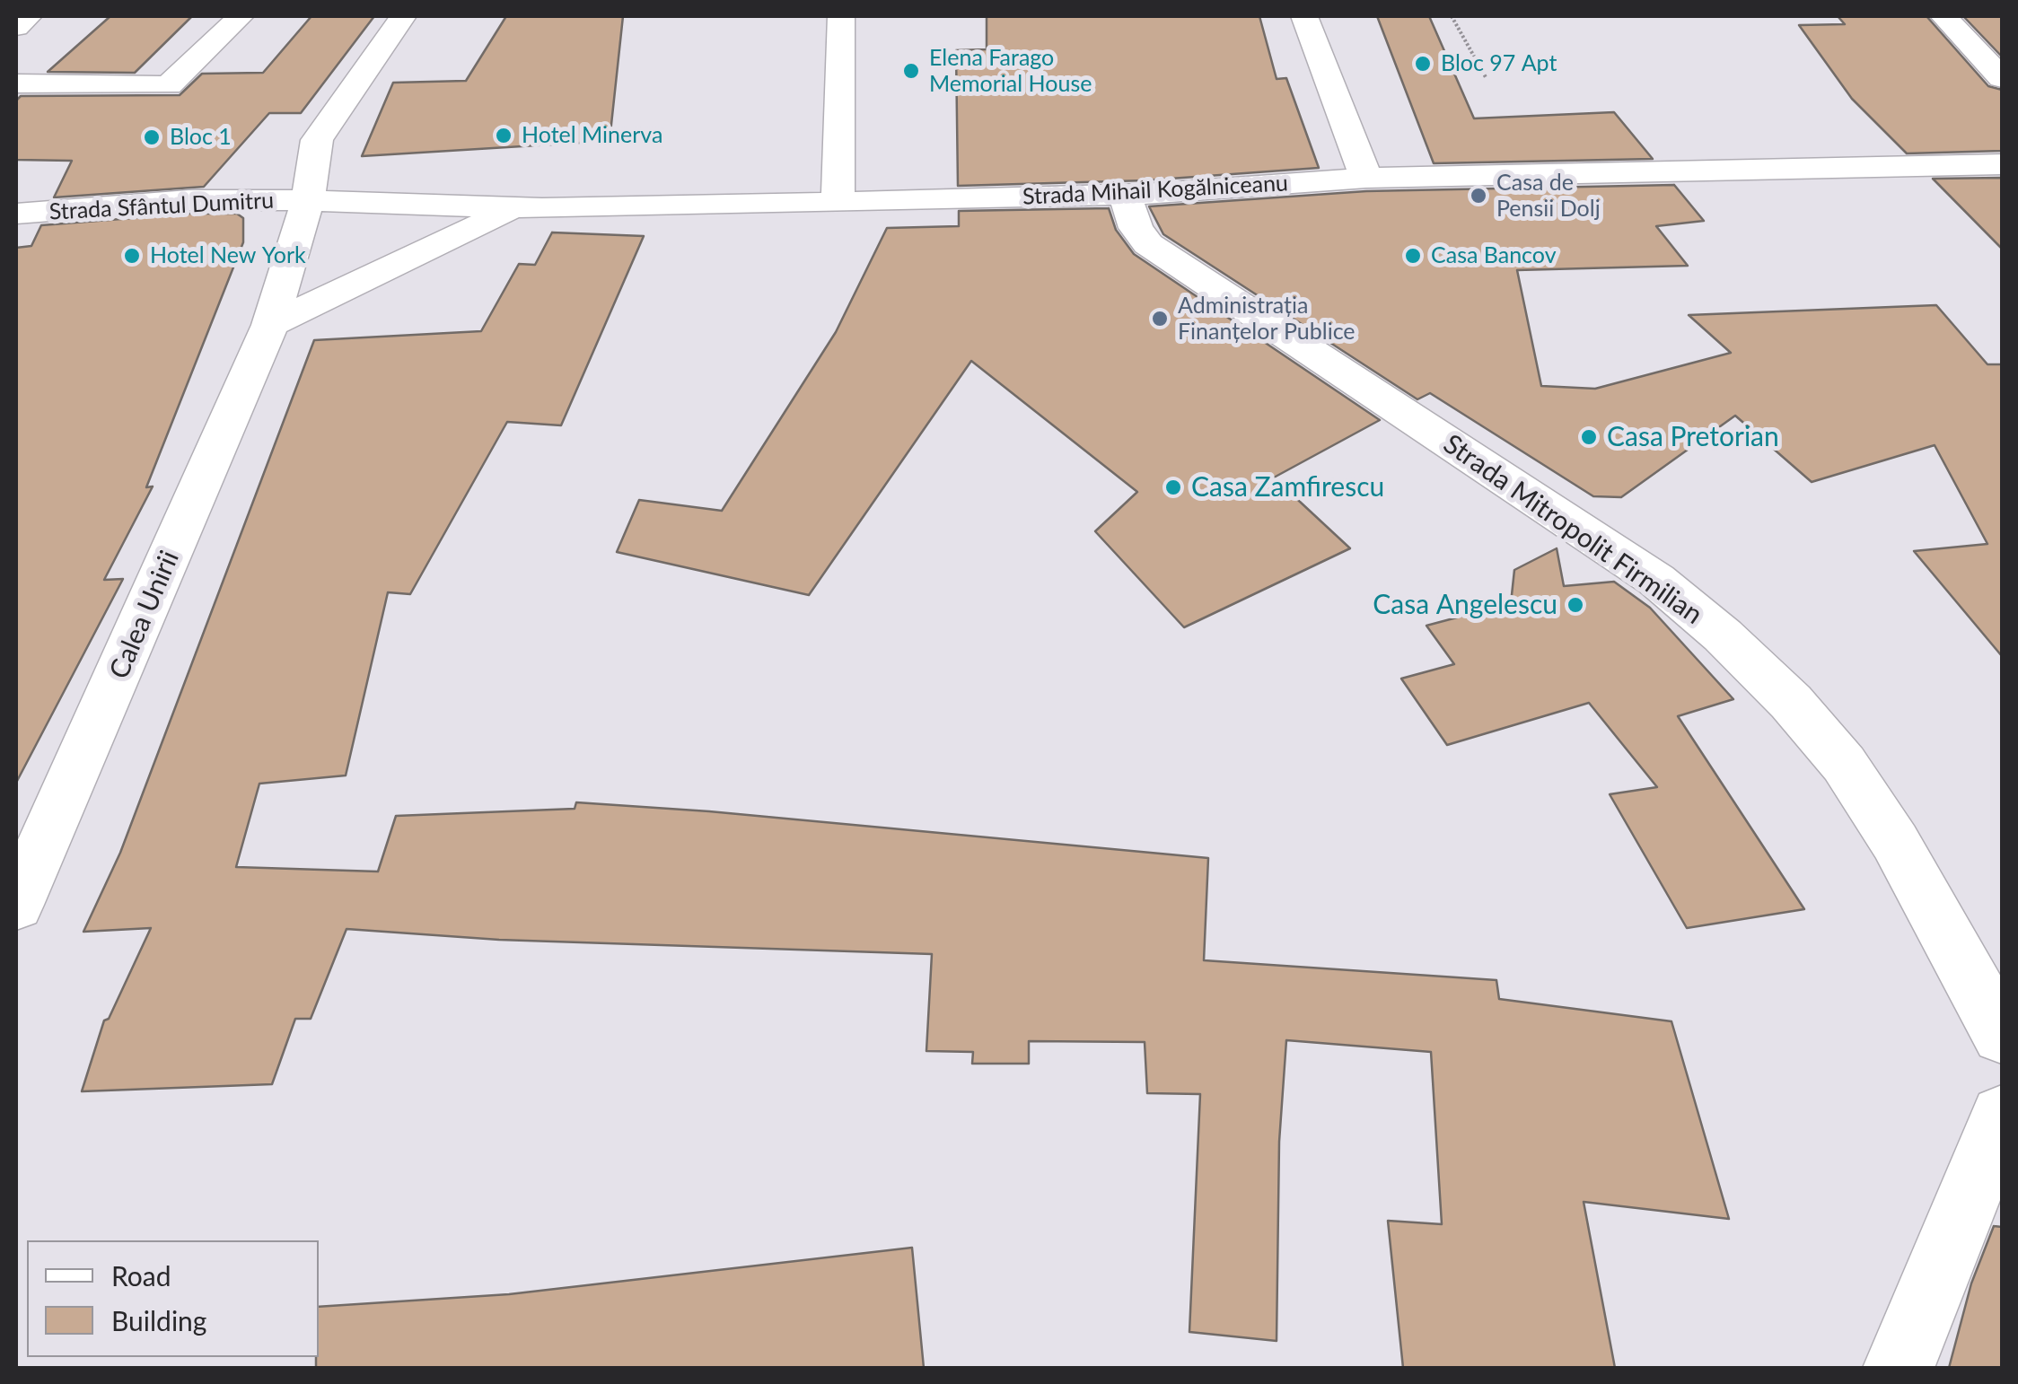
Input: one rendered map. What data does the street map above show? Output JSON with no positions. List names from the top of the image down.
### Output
{
  "streets": {
    "street": [
      "Strada Mihail Kogălniceanu",
      "Strada Sfântul Dumitru",
      "Strada Mitropolit Firmilian",
      "Calea Unirii"
    ]
  },
  "crossings": [
    ["Strada Mihail Kogălniceanu", "Strada Sfântul Dumitru"],
    ["Strada Mihail Kogălniceanu", "Strada Mitropolit Firmilian"],
    ["Strada Mihail Kogălniceanu", "Calea Unirii"],
    ["Strada Sfântul Dumitru", "Calea Unirii"]
  ],
  "places": [
    "Bloc 97 Apt",
    "Elena Farago Memorial House",
    "Hotel Minerva",
    "Bloc 1",
    "Casa de Pensii Dolj",
    "Hotel New York",
    "Casa Bancov",
    "Administrația Finanțelor Publice",
    "Casa Pretorian",
    "Casa Zamfirescu",
    "Casa Angelescu"
  ],
  "legend": ["Road", "Building"]
}
